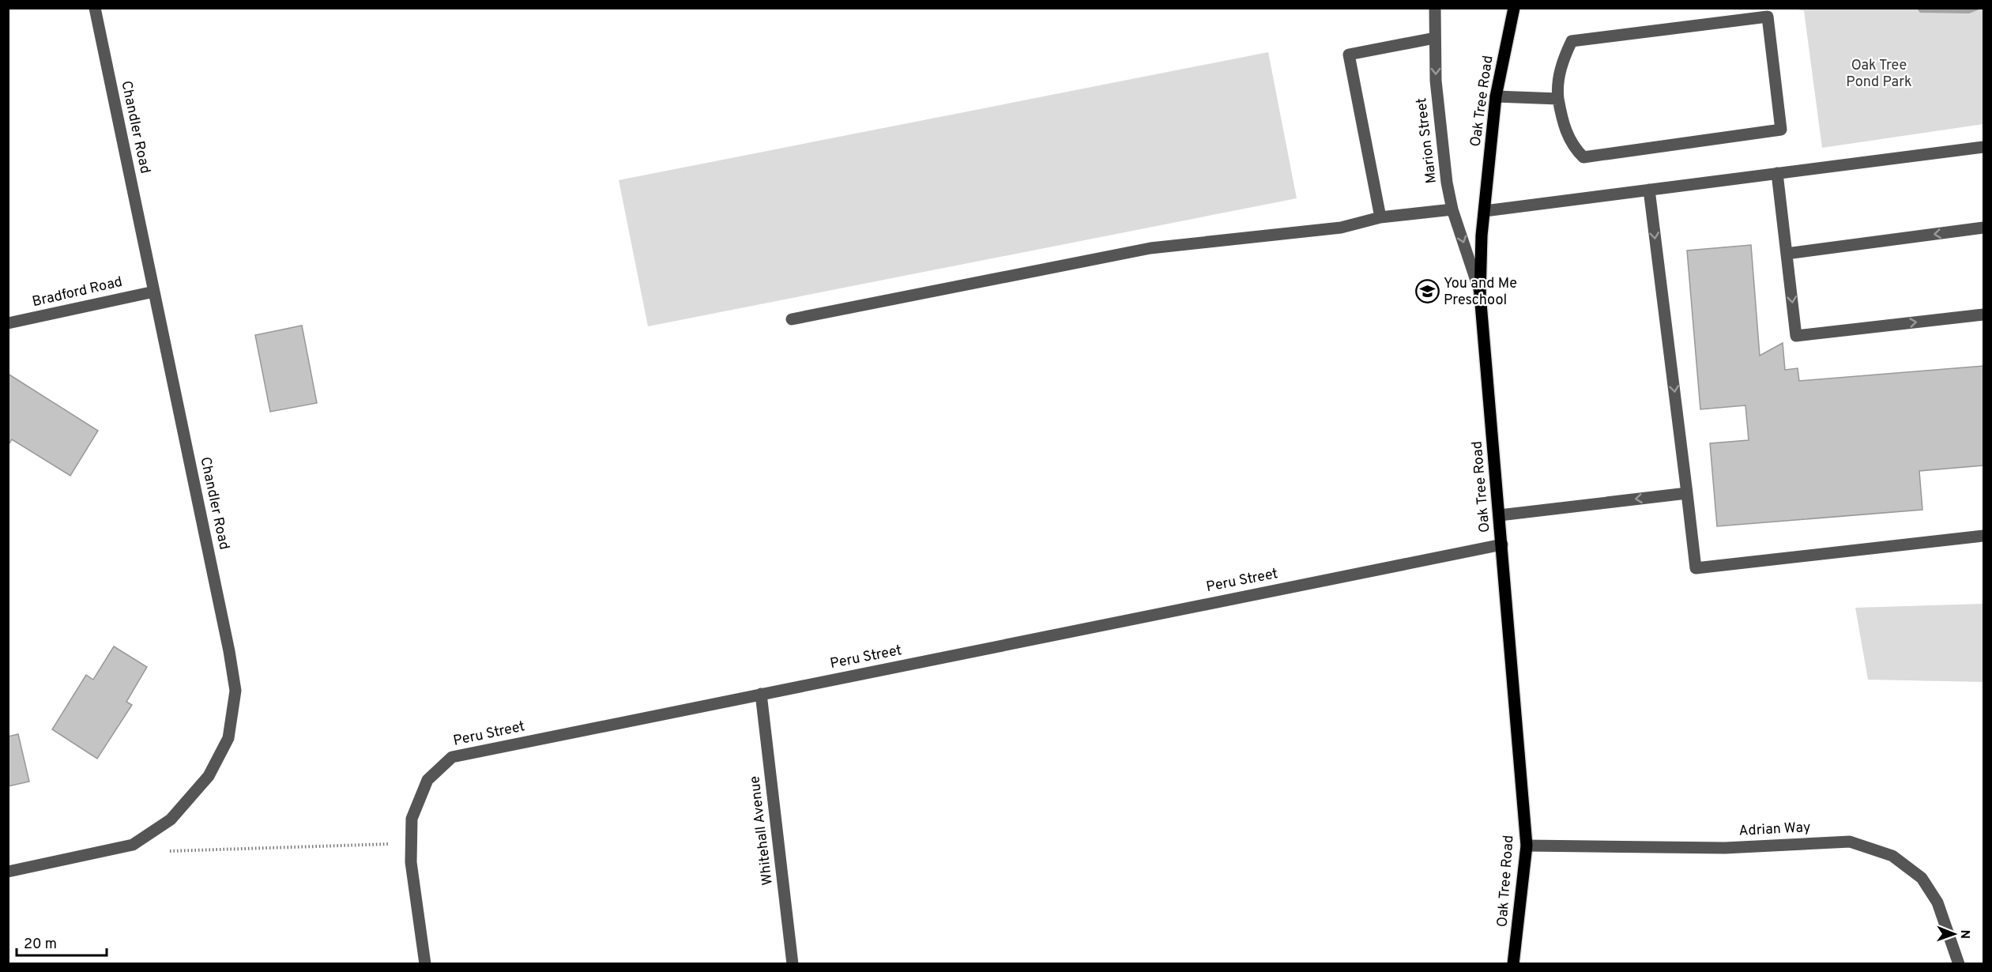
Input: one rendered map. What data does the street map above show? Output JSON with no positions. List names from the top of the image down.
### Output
{
  "streets": {
    "main road": ["Oak Tree Road"],
    "street": [
      "Chandler Road",
      "Marion Street",
      "Bradford Road",
      "Peru Street",
      "Adrian Way",
      "Whitehall Avenue"
    ]
  },
  "crossings": [
    ["Oak Tree Road", "Marion Street"],
    ["Oak Tree Road", "Peru Street"],
    ["Oak Tree Road", "Adrian Way"],
    ["Chandler Road", "Bradford Road"],
    ["Peru Street", "Whitehall Avenue"]
  ],
  "one_way": ["Marion Street"],
  "parks": ["Oak Tree Pond Park"],
  "places": {
    "school or university": ["You and Me Preschool"]
  },
  "scale_bar": "20 m",
  "north": "right"
}
